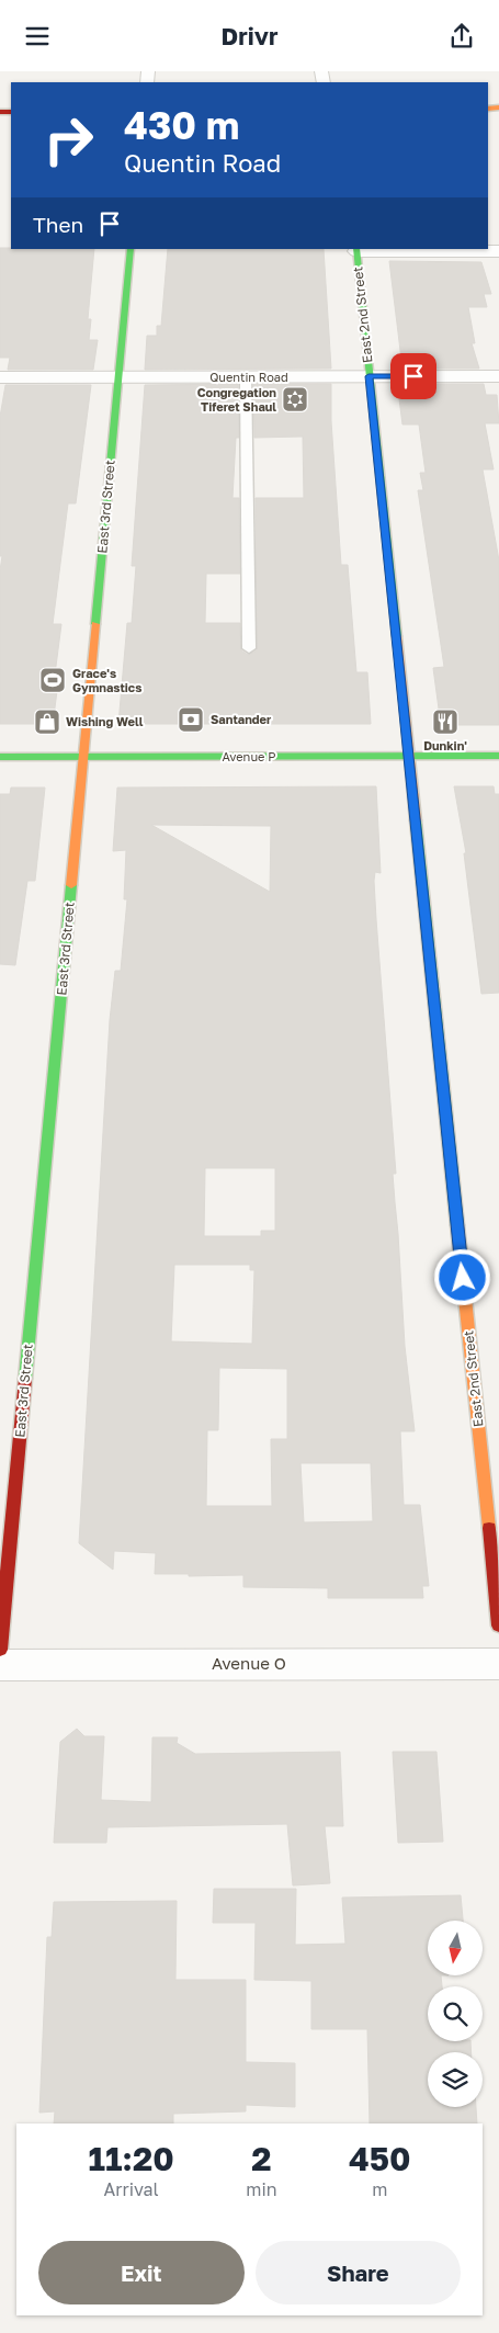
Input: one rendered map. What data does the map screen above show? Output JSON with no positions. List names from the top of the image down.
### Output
{
  "streets": {
    "street": [
      "East 2nd Street",
      "Quentin Road",
      "East 3rd Street",
      "Avenue P",
      "Avenue O"
    ]
  },
  "crossings": [
    ["East 2nd Street", "Quentin Road"],
    ["East 2nd Street", "Avenue P"],
    ["Quentin Road", "East 3rd Street"],
    ["East 3rd Street", "Avenue P"]
  ],
  "places": {
    "synagogue": ["Congregation Tiferet Shaul"],
    "sports": ["Grace's Gymnastics"],
    "bank": ["Santander"],
    "shop": ["Wishing Well"],
    "restaurant": ["Dunkin'"]
  },
  "north": "bottom",
  "page": {
    "header": "Drivr",
    "turn": ["430 m", "Quentin Road"],
    "then": "Then",
    "eta": [
      "11:20",
      "Arrival",
      "2",
      "min",
      "450",
      "m"
    ],
    "buttons": ["Exit", "Share"]
  }
}
